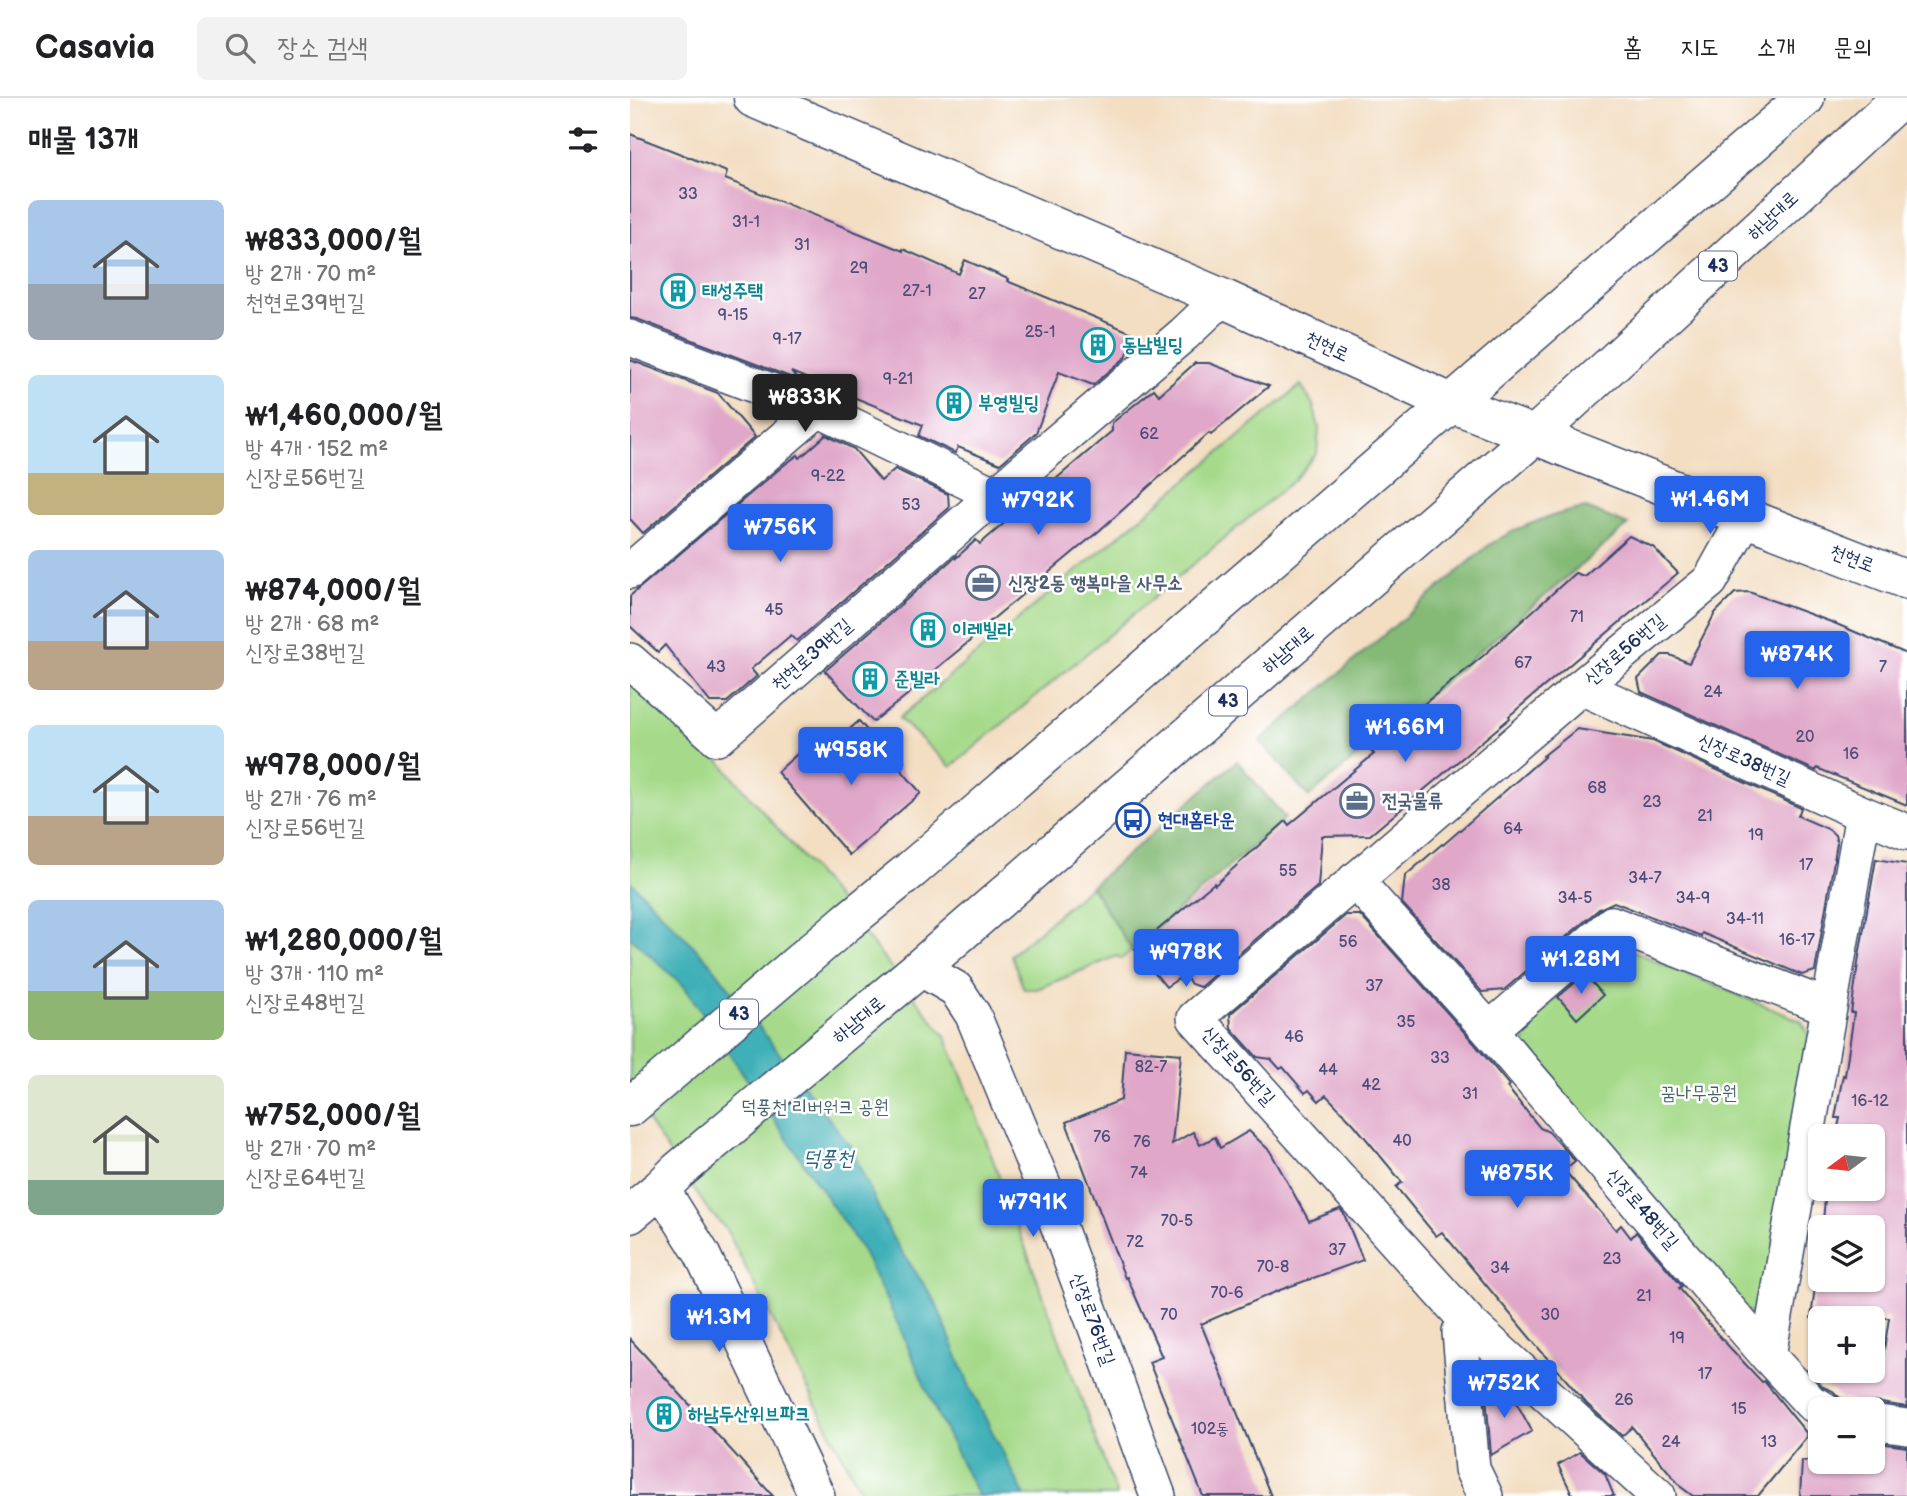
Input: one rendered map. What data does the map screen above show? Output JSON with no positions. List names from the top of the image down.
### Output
{
  "streets": {
    "main road": ["하남대로", "43", "천현로"],
    "street": [
      "신장로56번길",
      "천현로39번길",
      "신장로38번길",
      "신장로48번길",
      "신장로76번길"
    ]
  },
  "crossings": [
    ["하남대로", "천현로"],
    ["하남대로", "신장로76번길"],
    ["43", "천현로"],
    ["천현로", "신장로56번길"],
    ["천현로", "천현로39번길"],
    ["신장로56번길", "신장로38번길"],
    ["신장로56번길", "신장로48번길"]
  ],
  "water": ["덕풍천"],
  "parks": ["꿈나무공원", "덕풍천 리버워크 공원"],
  "places": {
    "building": [
      "태성주택",
      "동남빌딩",
      "부영빌딩",
      "이레빌라",
      "준빌라",
      "하남두산위브파크"
    ],
    "office": ["신장2동 행복마을 사무소", "전국물류"],
    "bus stop": ["현대홈타운"]
  },
  "house_numbers": [
    "33",
    "31-1",
    "31",
    "29",
    "27-1",
    "27",
    "9-15",
    "25-1",
    "9-17",
    "9-21",
    "62",
    "9-22",
    "53",
    "45",
    "71",
    "67",
    "43",
    "7",
    "24",
    "20",
    "16",
    "68",
    "23",
    "21",
    "64",
    "19",
    "17",
    "55",
    "34-7",
    "38",
    "34-5",
    "34-9",
    "34-11",
    "16-17",
    "56",
    "37",
    "35",
    "46",
    "33",
    "82-7",
    "44",
    "42",
    "31",
    "16-12",
    "76",
    "40",
    "76",
    "74",
    "70-5",
    "72",
    "37",
    "23",
    "70-8",
    "34",
    "70-6",
    "21",
    "70",
    "30",
    "19",
    "17",
    "26",
    "15",
    "102동",
    "24",
    "13"
  ],
  "north": "left",
  "page": {
    "header": "Casavia",
    "search": "장소 검색",
    "nav": [
      "홈",
      "지도",
      "소개",
      "문의"
    ],
    "heading": "매물 13개",
    "list": [
      {
        "name": "₩833,000/월",
        "note": "방 2개 · 70 m² · 천현로39번길"
      },
      {
        "name": "₩1,460,000/월",
        "note": "방 4개 · 152 m² · 신장로56번길"
      },
      {
        "name": "₩874,000/월",
        "note": "방 2개 · 68 m² · 신장로38번길"
      },
      {
        "name": "₩978,000/월",
        "note": "방 2개 · 76 m² · 신장로56번길"
      },
      {
        "name": "₩1,280,000/월",
        "note": "방 3개 · 110 m² · 신장로48번길"
      },
      {
        "name": "₩752,000/월",
        "note": "방 2개 · 70 m² · 신장로64번길"
      }
    ],
    "price": [
      "₩833K",
      "₩1.46M",
      "₩792K",
      "₩756K",
      "₩874K",
      "₩1.66M",
      "₩958K",
      "₩978K",
      "₩1.28M",
      "₩875K",
      "₩791K",
      "₩1.3M",
      "₩752K"
    ],
    "map_buttons": ["+", "−"]
  }
}
